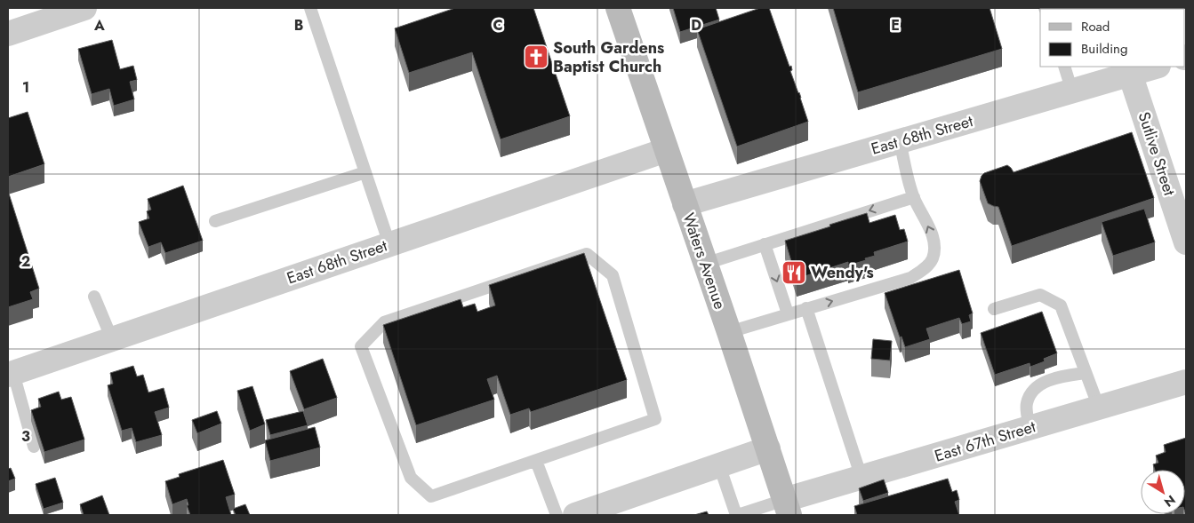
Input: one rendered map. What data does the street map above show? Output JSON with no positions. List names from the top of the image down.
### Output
{
  "streets": {
    "main road": ["Waters Avenue"],
    "street": ["East 68th Street", "Sutlive Street", "East 67th Street"]
  },
  "crossings": [
    ["East 68th Street", "Sutlive Street"],
    ["East 68th Street", "Waters Avenue"],
    ["Waters Avenue", "East 67th Street"]
  ],
  "places": {
    "church": ["South Gardens Baptist Church"],
    "restaurant": ["Wendy's"]
  },
  "legend": ["Road", "Building"],
  "north": "bottom right",
  "grid": {
    "columns": [
      "A",
      "B",
      "C",
      "D",
      "E"
    ],
    "rows": ["1", "2", "3"]
  }
}
